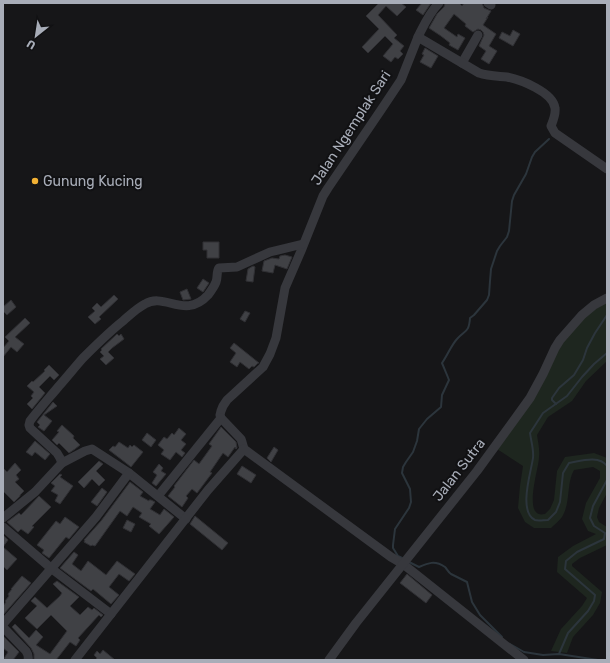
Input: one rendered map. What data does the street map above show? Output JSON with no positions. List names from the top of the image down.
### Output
{
  "streets": {
    "street": ["Jalan Ngemplak Sari", "Jalan Sutra"]
  },
  "places": ["Gunung Kucing"],
  "north": "bottom left"
}
